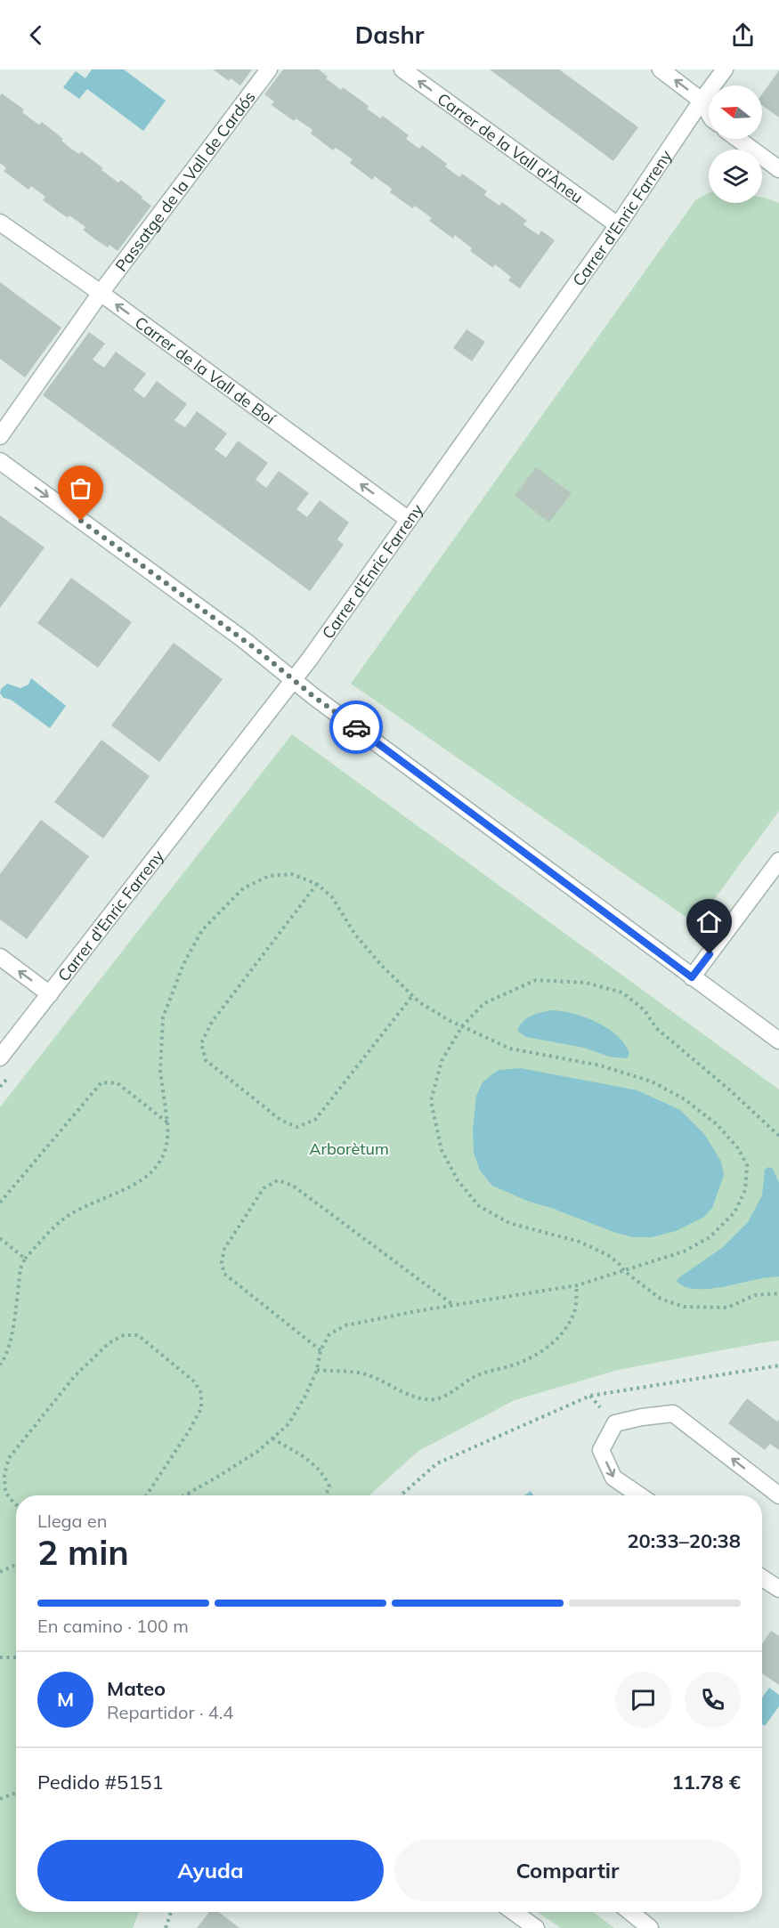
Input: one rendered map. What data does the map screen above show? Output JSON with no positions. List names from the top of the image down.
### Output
{
  "streets": {
    "street": [
      "Carrer de la Vall d'Àneu",
      "Passatge de la Vall de Cardós",
      "Carrer d'Enric Farreny",
      "Carrer de la Vall de Boí"
    ]
  },
  "crossings": [
    ["Carrer de la Vall d'Àneu", "Carrer d'Enric Farreny"],
    ["Passatge de la Vall de Cardós", "Carrer de la Vall de Boí"],
    ["Carrer d'Enric Farreny", "Carrer de la Vall de Boí"]
  ],
  "one_way": ["Carrer de la Vall d'Àneu", "Carrer de la Vall de Boí"],
  "parks": ["Arborètum"],
  "north": "left",
  "page": {
    "header": "Dashr",
    "heading": ["2 min", "Llega en", "20:33–20:38"],
    "panel": [
      "Mateo",
      "Repartidor · 4.4",
      "Pedido #5151",
      "11.78 €"
    ],
    "bar": "En camino · 100 m",
    "round": "M",
    "buttons": ["Ayuda", "Compartir"]
  }
}
